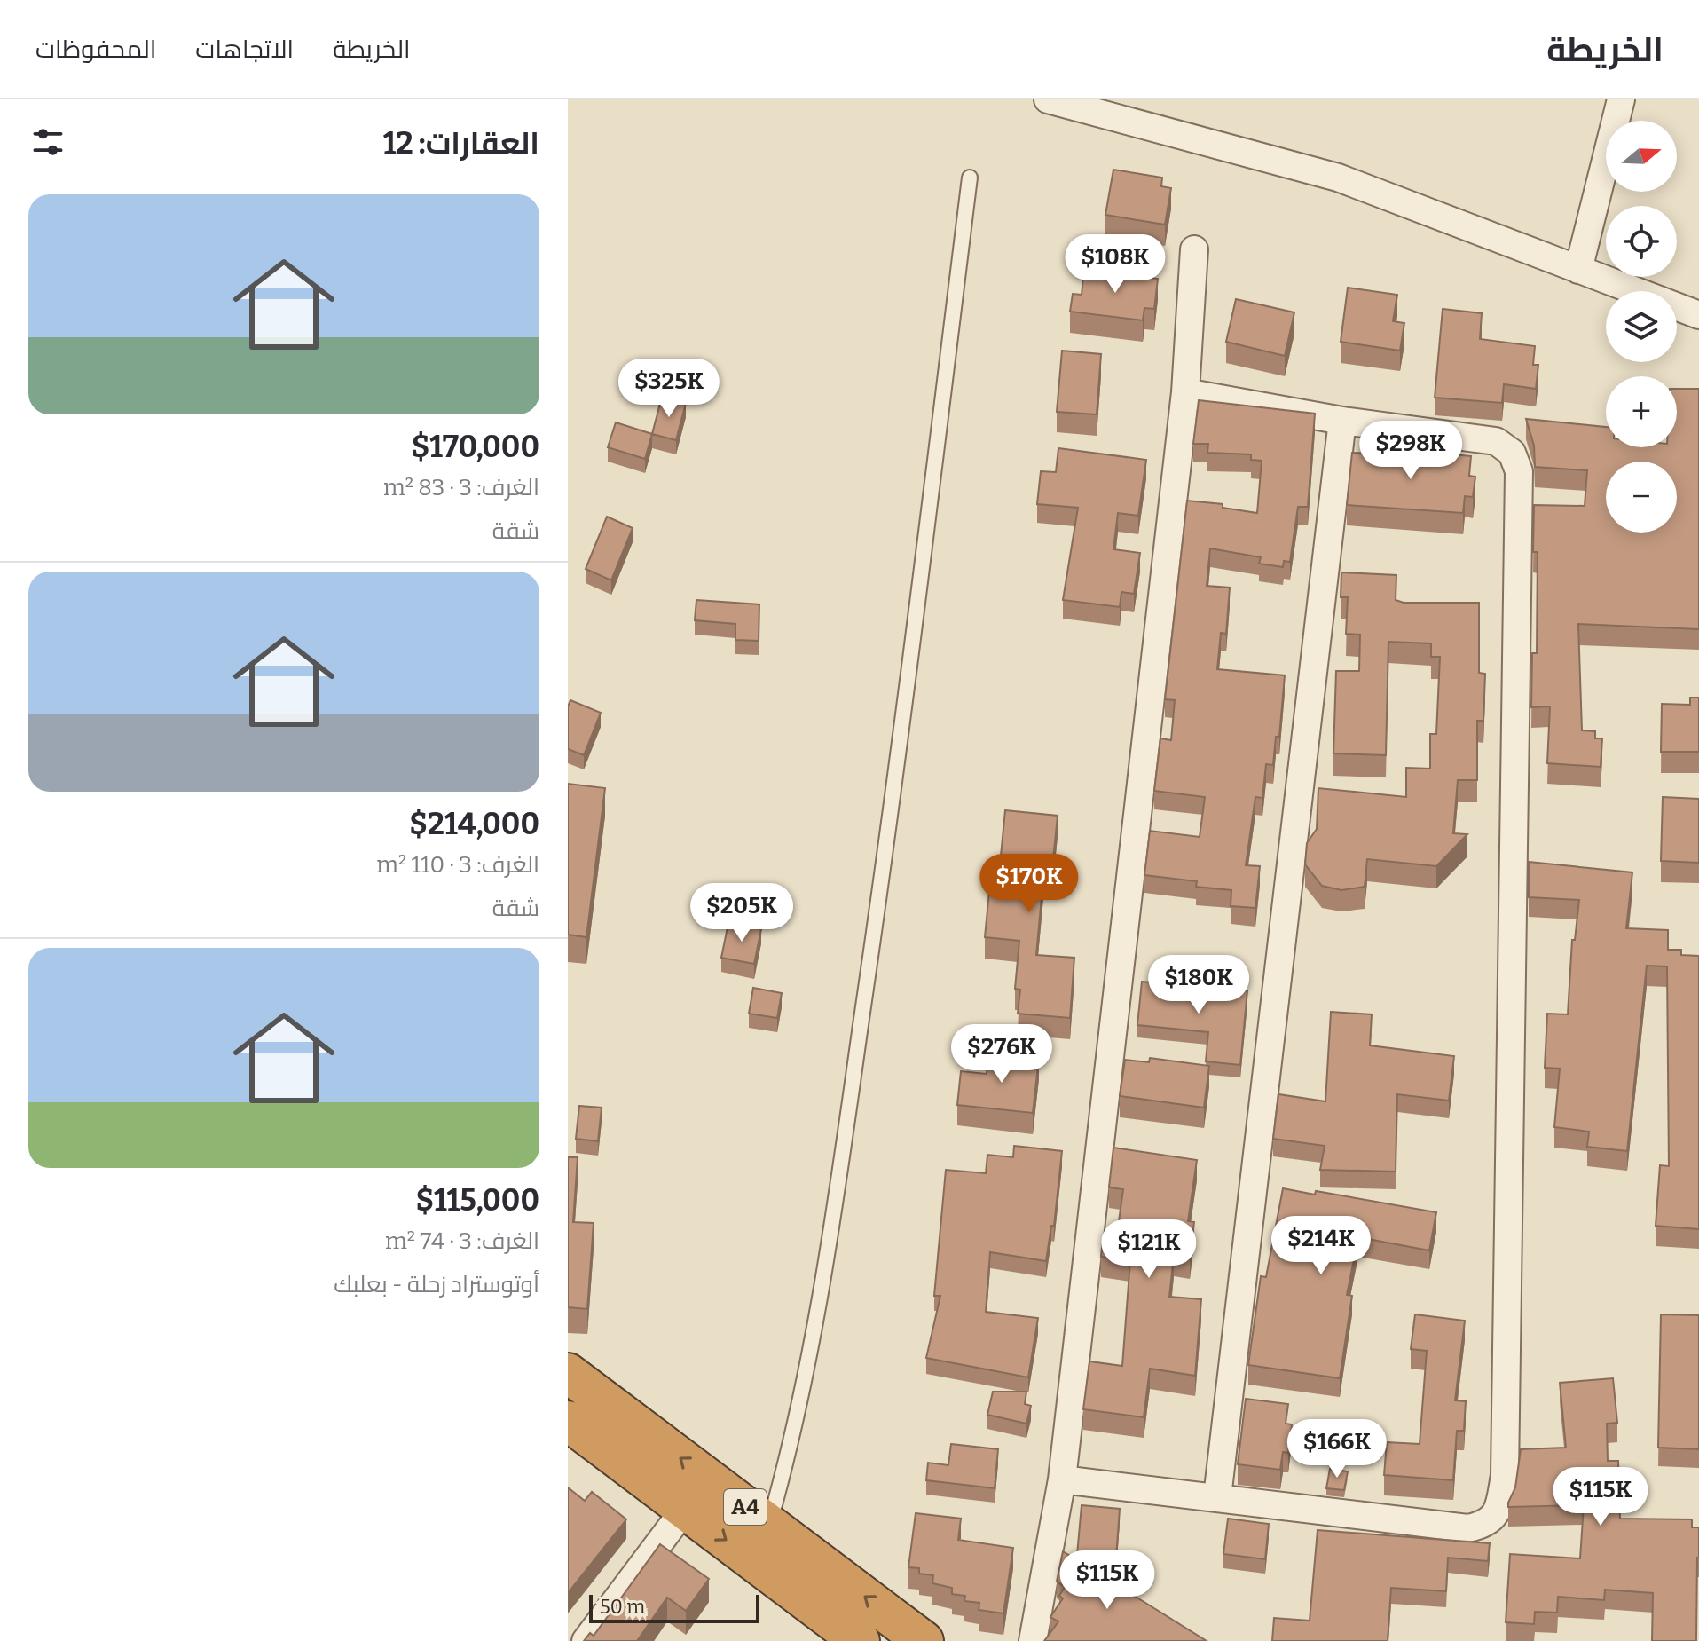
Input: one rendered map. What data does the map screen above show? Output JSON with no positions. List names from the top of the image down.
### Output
{
  "streets": {
    "highway": ["A4"]
  },
  "scale_bar": "50 m",
  "north": "right",
  "page": {
    "header": "الخريطة",
    "nav": ["الخريطة", "الاتجاهات", "المحفوظات"],
    "heading": "العقارات: 12",
    "map_buttons": ["+", "−"],
    "list": [
      {
        "name": "$170,000",
        "note": "الغرف: 3 · 83 m² · شقة"
      },
      {
        "name": "$214,000",
        "note": "الغرف: 3 · 110 m² · شقة"
      },
      {
        "name": "$115,000",
        "note": "الغرف: 3 · 74 m² · أوتوستراد زحلة - بعلبك"
      }
    ],
    "price": [
      "$108K",
      "$325K",
      "$298K",
      "$170K",
      "$205K",
      "$180K",
      "$276K",
      "$214K",
      "$121K",
      "$166K",
      "$115K",
      "$115K"
    ],
    "scale": "50 m"
  }
}
